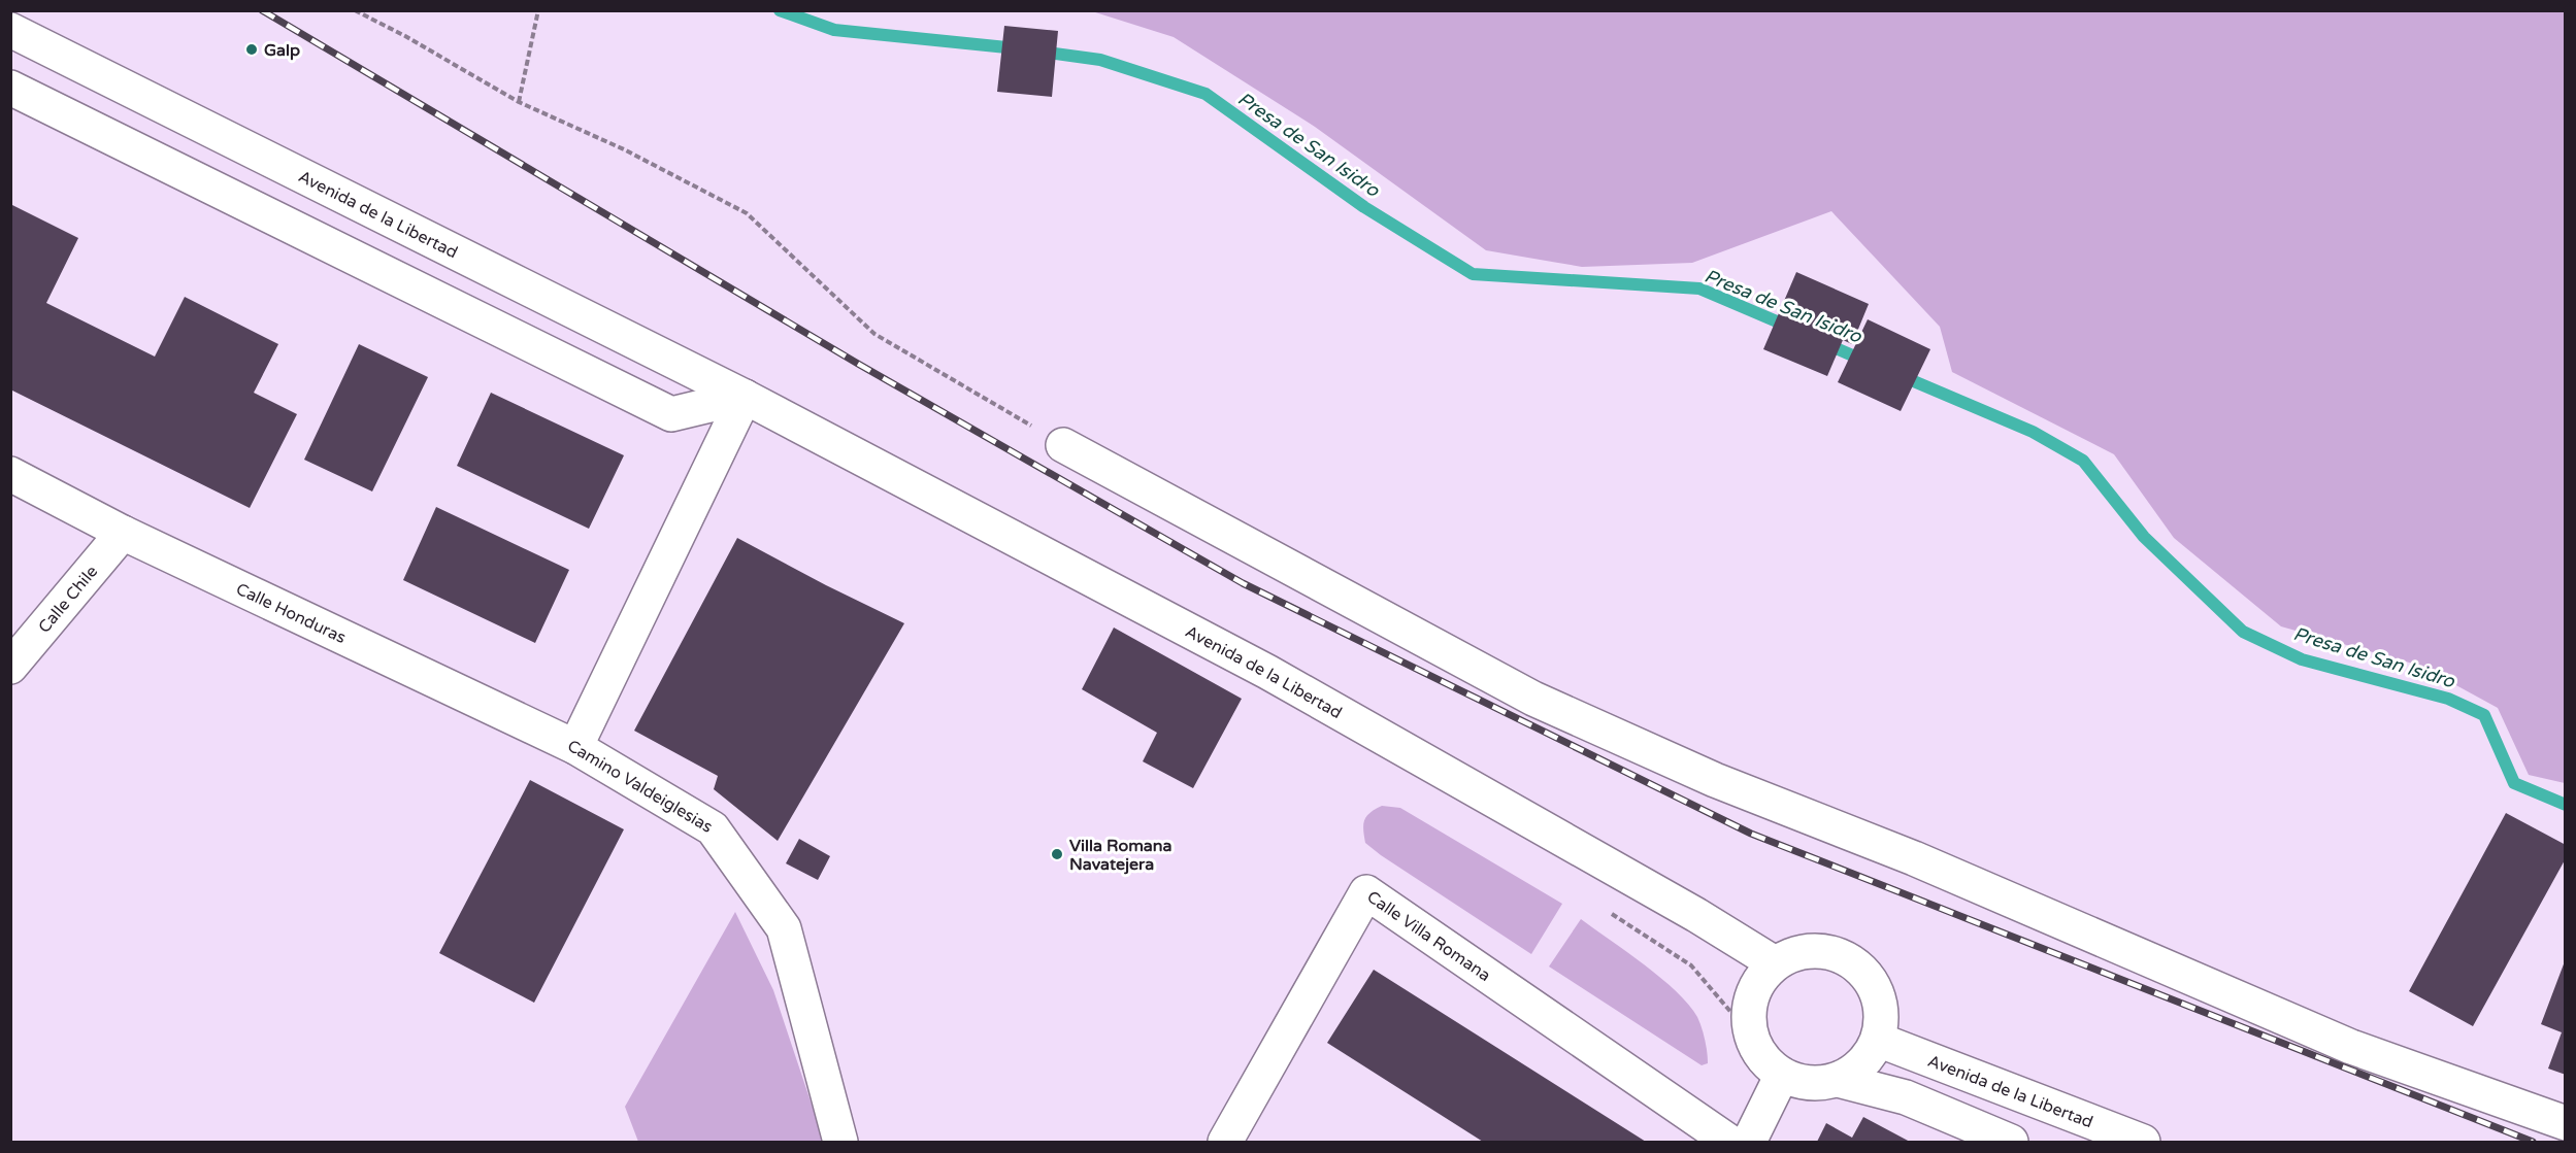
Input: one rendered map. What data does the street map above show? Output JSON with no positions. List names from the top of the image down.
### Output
{
  "streets": {
    "street": [
      "Avenida de la Libertad",
      "Calle Chile",
      "Calle Honduras",
      "Camino Valdeiglesias",
      "Calle Villa Romana"
    ]
  },
  "crossings": [
    ["Avenida de la Libertad", "Camino Valdeiglesias"],
    ["Calle Chile", "Calle Honduras"],
    ["Calle Honduras", "Camino Valdeiglesias"]
  ],
  "water": ["Presa de San Isidro"],
  "places": ["Galp", "Villa Romana Navatejera"]
}
